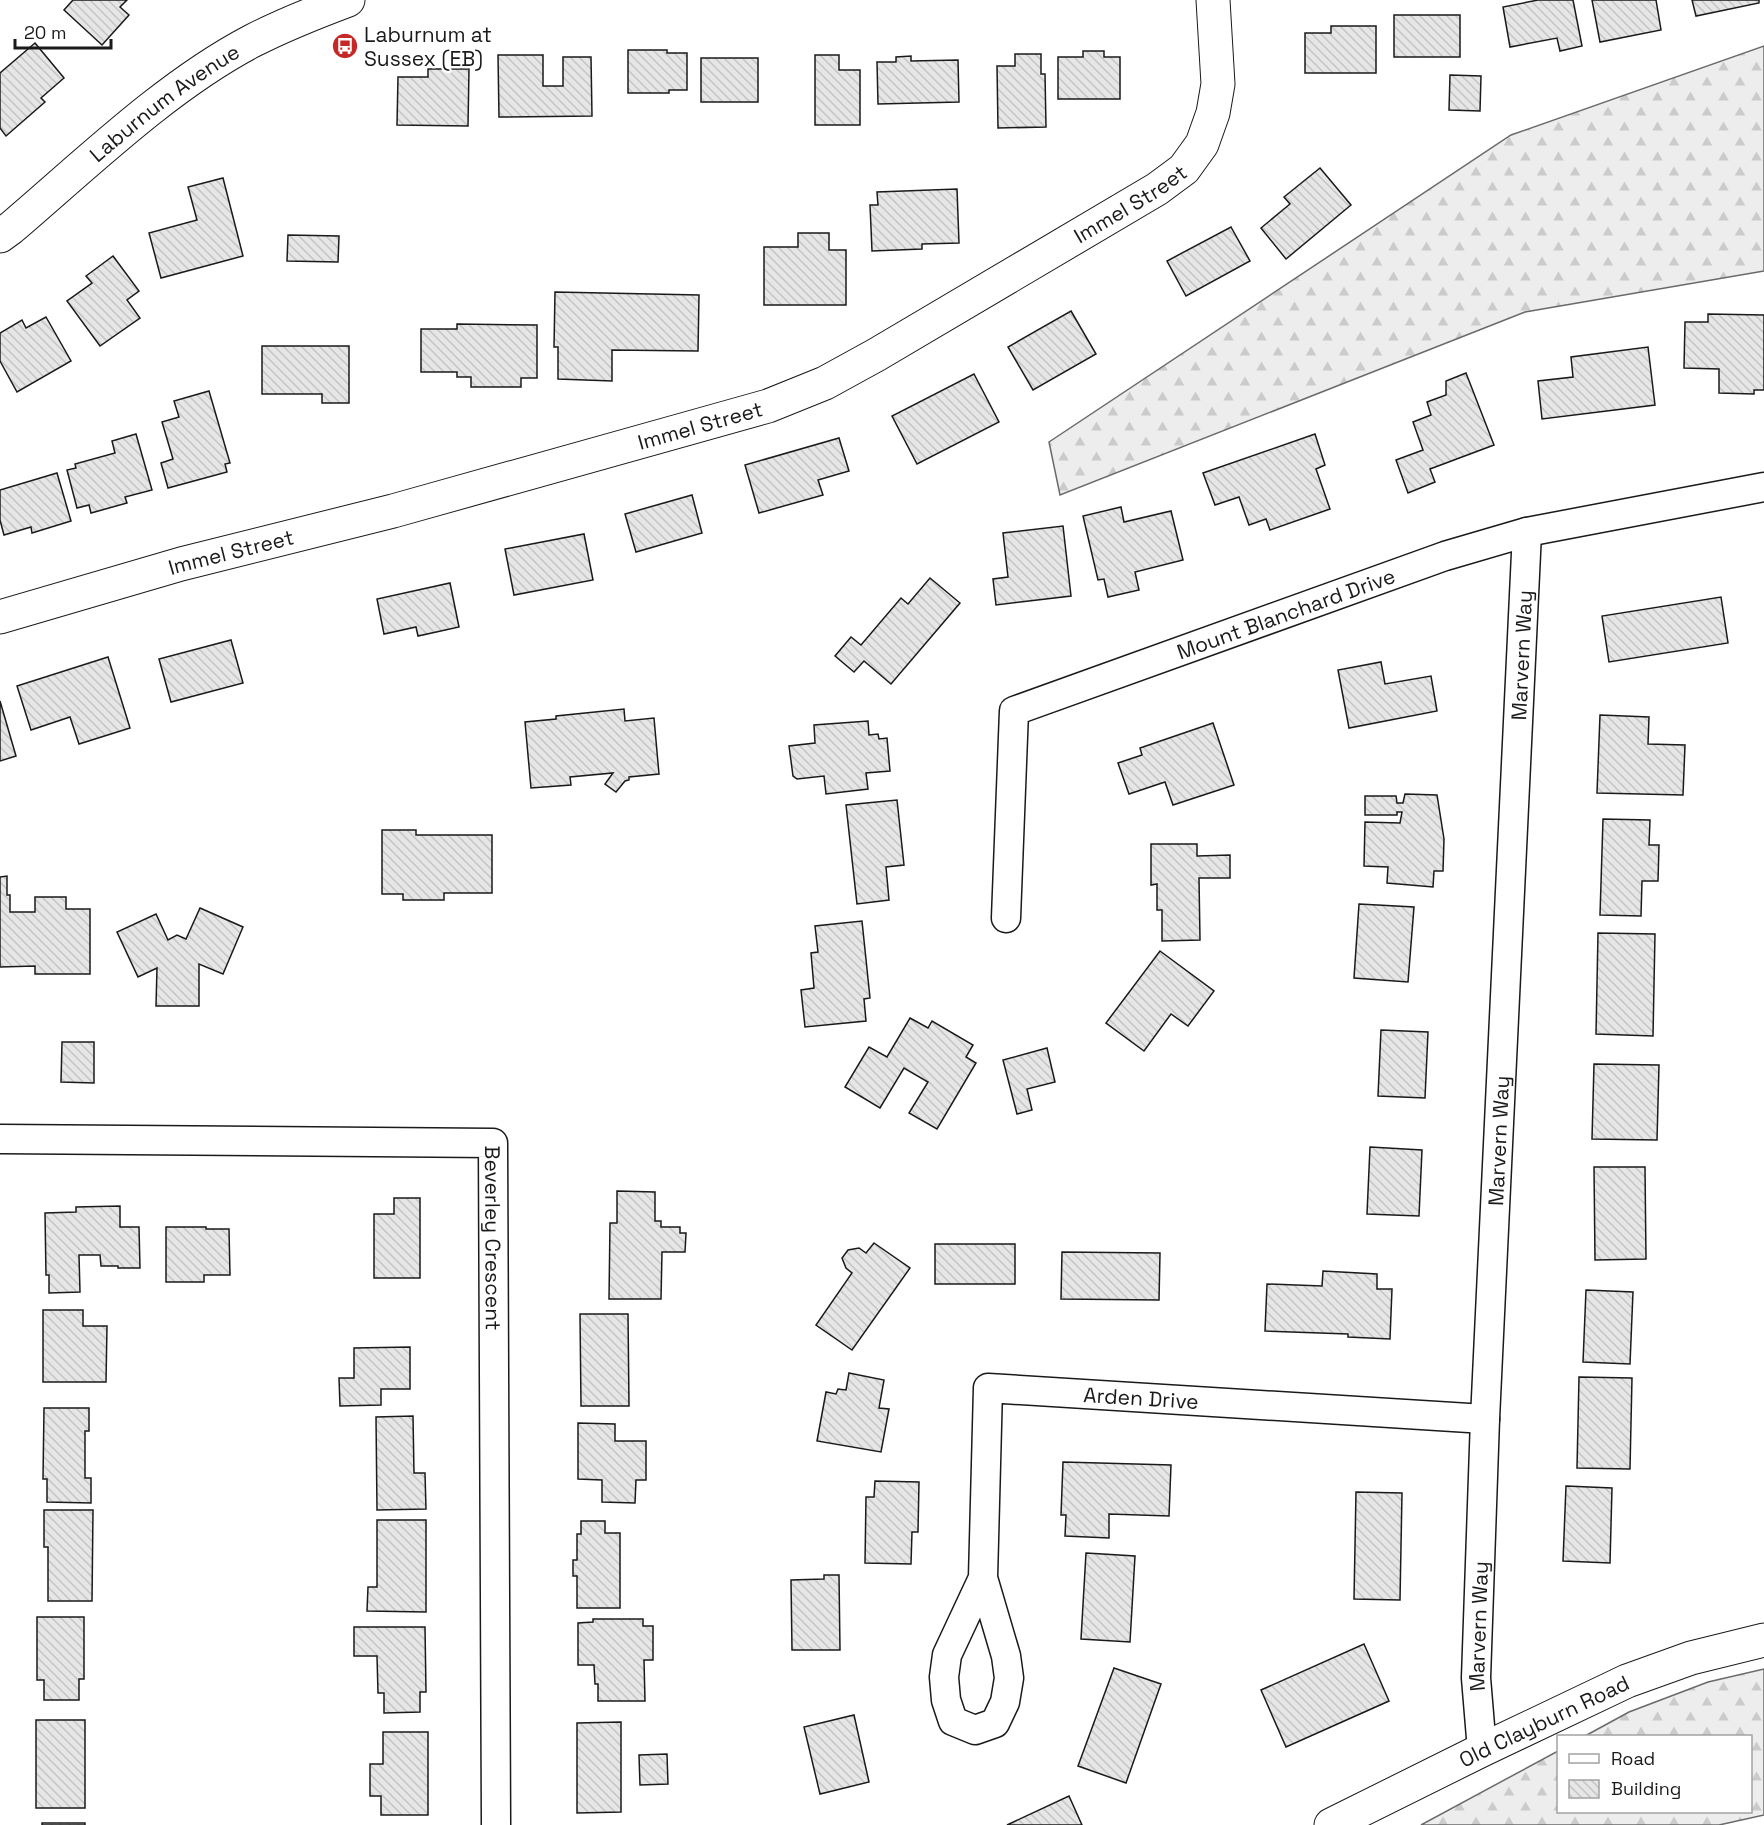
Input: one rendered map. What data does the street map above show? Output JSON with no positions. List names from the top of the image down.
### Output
{
  "streets": {
    "street": [
      "Laburnum Avenue",
      "Immel Street",
      "Mount Blanchard Drive",
      "Marvern Way",
      "Beverley Crescent",
      "Arden Drive",
      "Old Clayburn Road"
    ]
  },
  "crossings": [
    ["Mount Blanchard Drive", "Marvern Way"],
    ["Marvern Way", "Arden Drive"],
    ["Marvern Way", "Old Clayburn Road"]
  ],
  "places": {
    "bus stop": ["Laburnum at Sussex (EB)"]
  },
  "legend": ["Road", "Building"],
  "scale_bar": "20 m"
}
